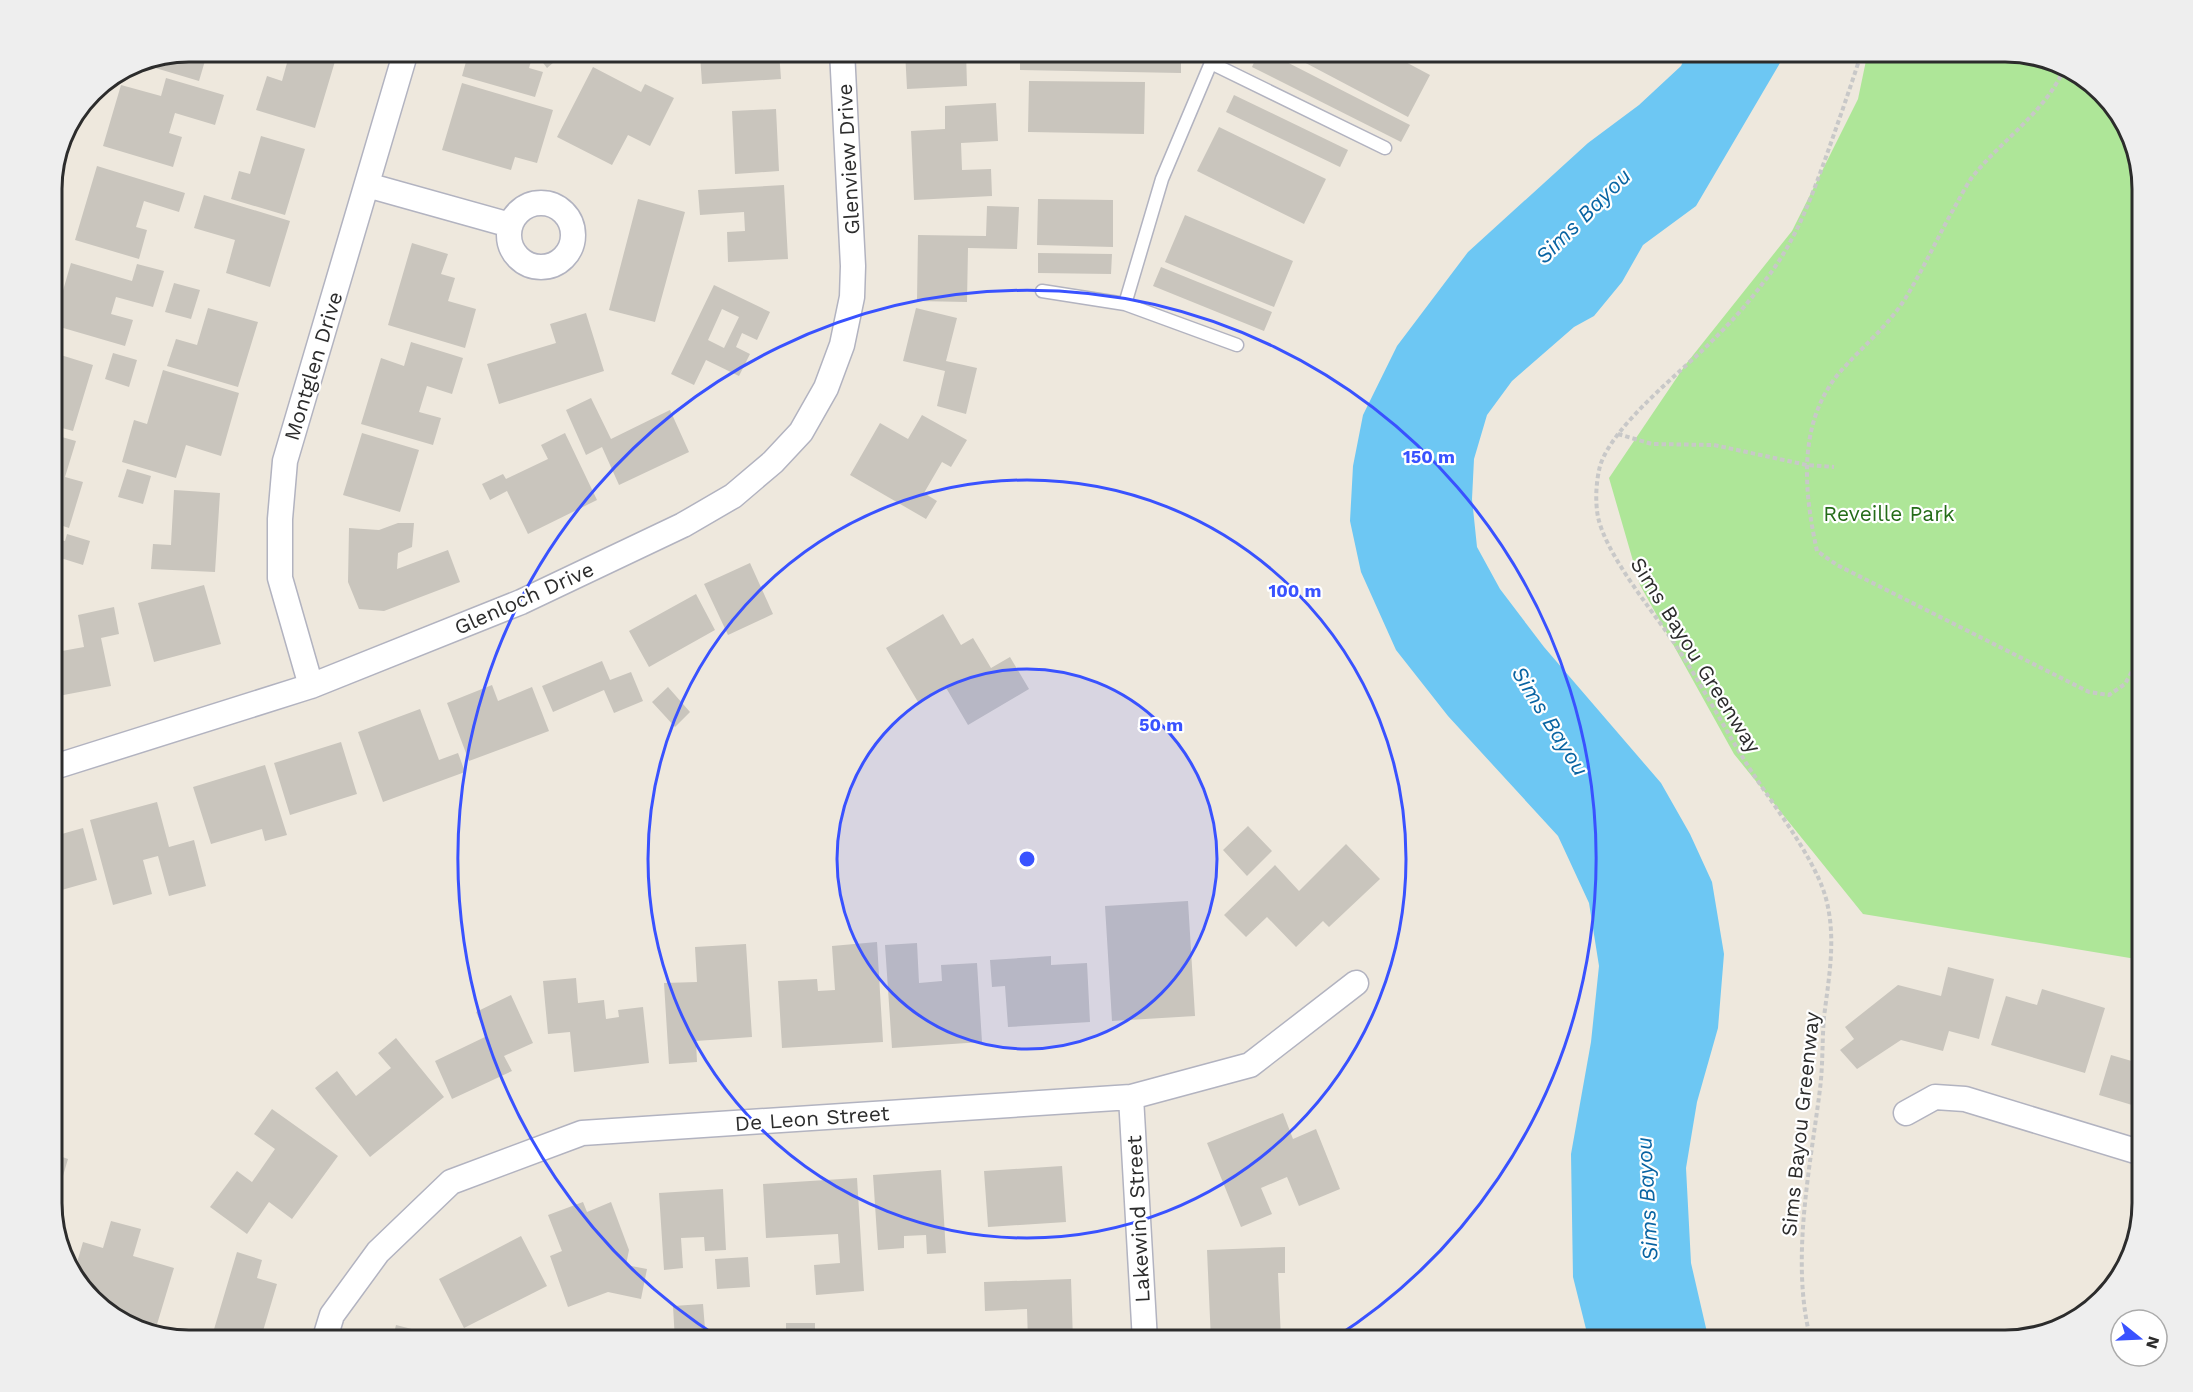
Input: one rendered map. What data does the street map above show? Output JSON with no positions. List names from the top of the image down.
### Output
{
  "streets": {
    "street": [
      "Glenview Drive",
      "Montglen Drive",
      "Glenloch Drive",
      "De Leon Street",
      "Lakewind Street"
    ],
    "path": ["Sims Bayou Greenway"]
  },
  "crossings": [
    ["Glenview Drive", "Glenloch Drive"],
    ["Montglen Drive", "Glenloch Drive"],
    ["De Leon Street", "Lakewind Street"]
  ],
  "water": ["Sims Bayou"],
  "parks": ["Reveille Park"],
  "north": "right",
  "rings": ["150 m", "100 m", "50 m"]
}
